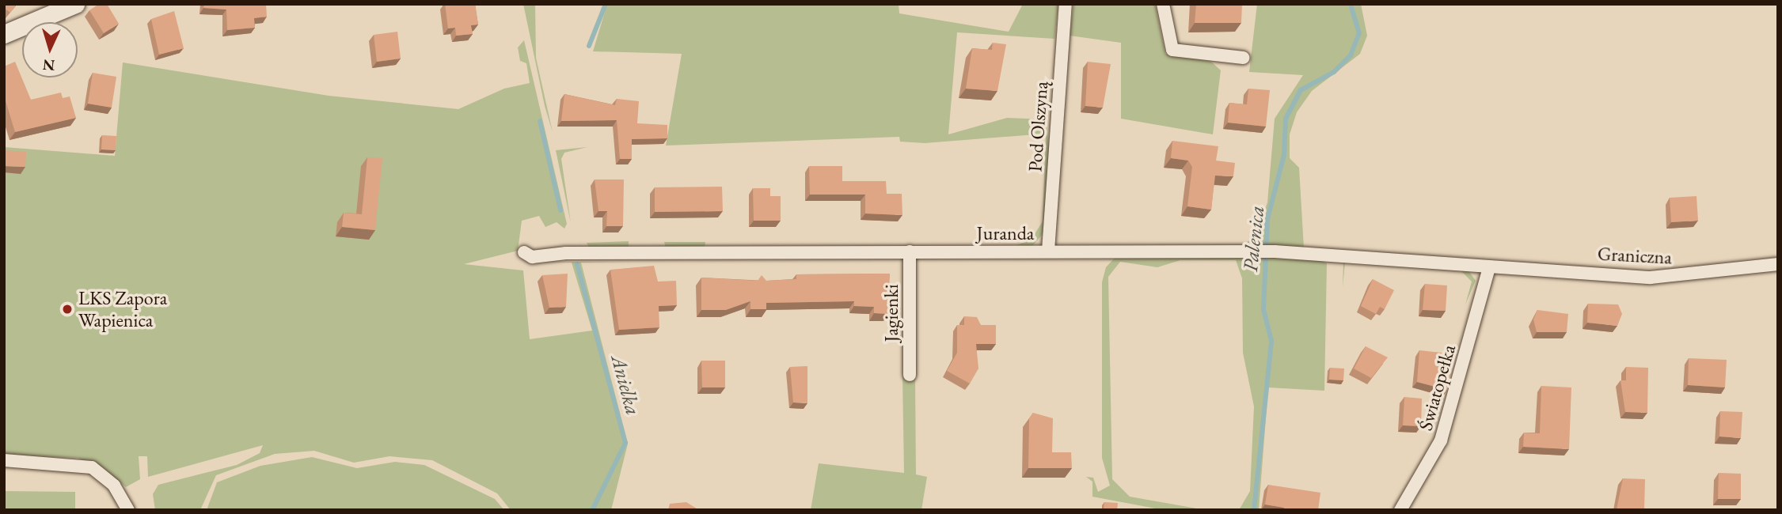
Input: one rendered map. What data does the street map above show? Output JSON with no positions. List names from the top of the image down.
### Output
{
  "streets": {
    "street": [
      "Pod Olszyną",
      "Juranda",
      "Graniczna",
      "Jagienki",
      "Światopełka"
    ]
  },
  "crossings": [
    ["Pod Olszyną", "Juranda"],
    ["Juranda", "Graniczna"],
    ["Juranda", "Jagienki"],
    ["Juranda", "Światopełka"],
    ["Graniczna", "Światopełka"]
  ],
  "water": ["Palenica", "Anielka"],
  "places": ["LKS Zapora Wapienica"],
  "north": "bottom"
}
